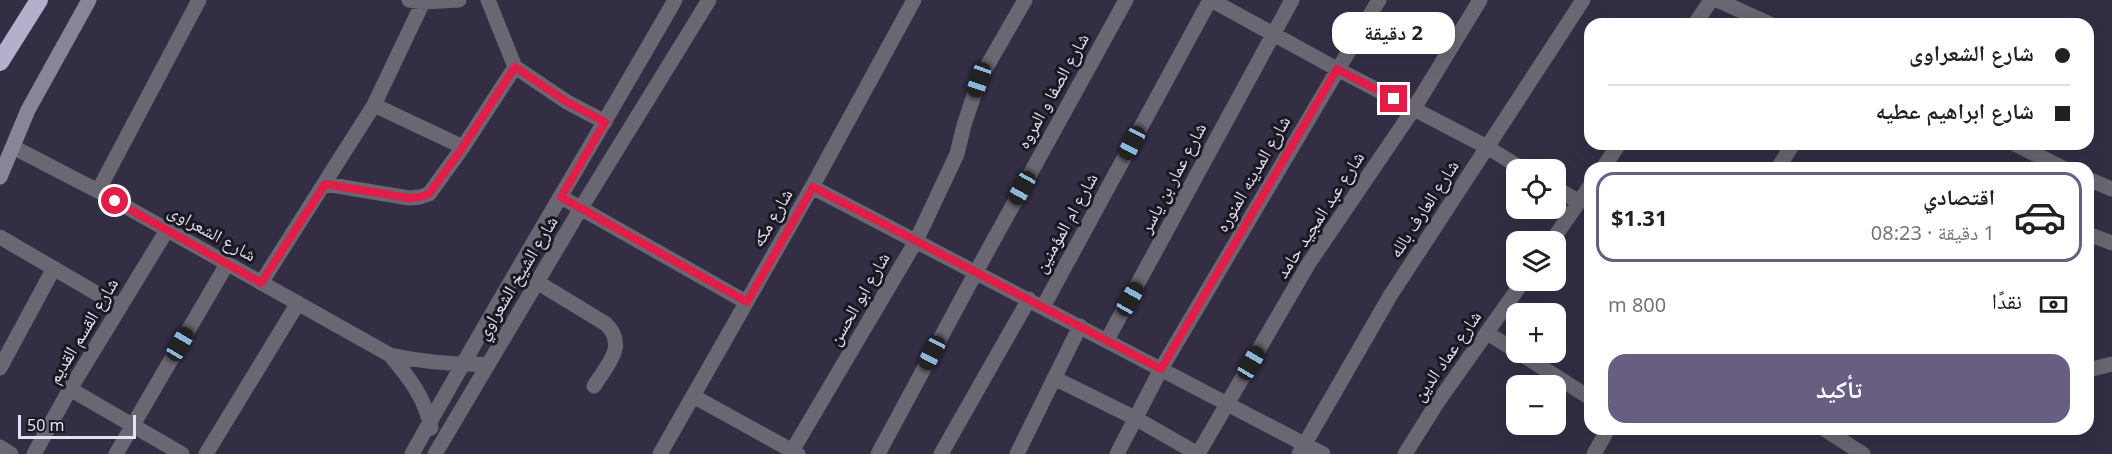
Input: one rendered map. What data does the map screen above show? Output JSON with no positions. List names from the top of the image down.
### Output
{
  "streets": {
    "street": [
      "شارع الصفا و المروه",
      "شارع المدينه المنوره",
      "شارع عمار بن ياسر",
      "شارع العارف بالله",
      "شارع عبد المجيد حامد",
      "شارع مكه",
      "شارع ام المؤمنين",
      "شارع الشعراوى",
      "شارع الشيخ الشعراوي",
      "شارع ابو الحسن",
      "شارع القسم القديم",
      "شارع عماد الدين"
    ]
  },
  "crossings": [
    ["شارع الشعراوى", "شارع الشيخ الشعراوي"],
    ["شارع الشعراوى", "شارع القسم القديم"]
  ],
  "scale_bar": "50 m",
  "page": {
    "bubble": "2 دقيقة",
    "banner": ["شارع الشعراوى", "شارع ابراهيم عطيه"],
    "map_buttons": ["+", "−"],
    "list": [
      {
        "name": "اقتصادي",
        "note": "1 دقيقة · 08:23",
        "value": "$1.31"
      }
    ],
    "pay": ["نقدًا", "800 m"],
    "buttons": "تأكيد",
    "scale": "50 m"
  }
}
